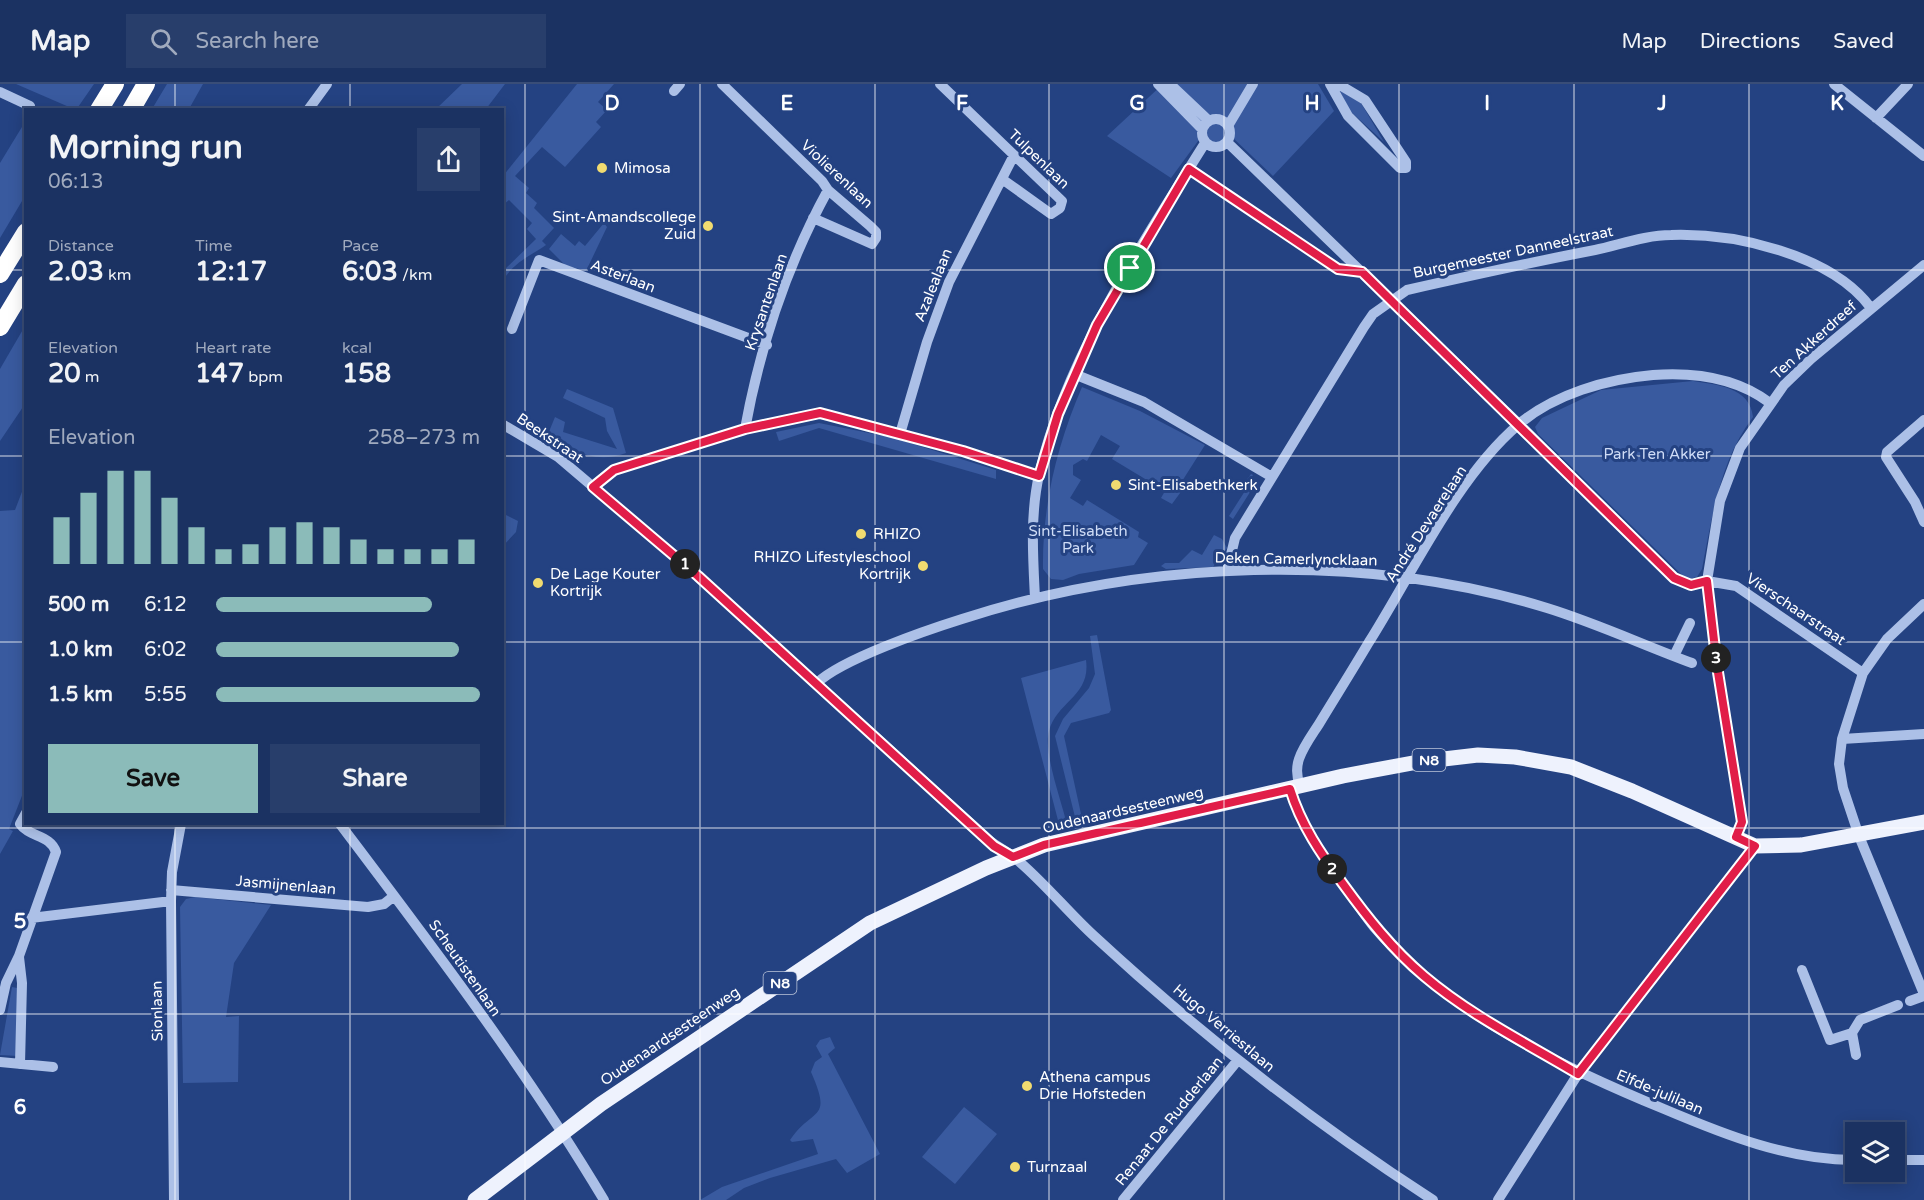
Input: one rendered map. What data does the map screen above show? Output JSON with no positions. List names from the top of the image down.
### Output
{
  "streets": {
    "main road": ["N8", "Oudenaardsesteenweg"],
    "street": [
      "Tulpenlaan",
      "Violierenlaan",
      "Burgemeester Danneelstraat",
      "Asterlaan",
      "Azalealaan",
      "Krysantenlaan",
      "Ten Akkerdreef",
      "Beekstraat",
      "André Devaerelaan",
      "Deken Camerlyncklaan",
      "Vierschaarstraat",
      "Jasmijnenlaan",
      "Scheutistenlaan",
      "Sionlaan",
      "Hugo Verriestlaan",
      "Elfde-julilaan",
      "Renaat De Rudderlaan"
    ]
  },
  "crossings": [
    ["Tulpenlaan", "Azalealaan"],
    ["Violierenlaan", "Krysantenlaan"],
    ["Burgemeester Danneelstraat", "Ten Akkerdreef"],
    ["Burgemeester Danneelstraat", "Deken Camerlyncklaan"],
    ["Burgemeester Danneelstraat", "Vierschaarstraat"],
    ["Asterlaan", "Krysantenlaan"],
    ["Ten Akkerdreef", "André Devaerelaan"],
    ["Ten Akkerdreef", "Vierschaarstraat"],
    ["Ten Akkerdreef", "Oudenaardsesteenweg"],
    ["Beekstraat", "Deken Camerlyncklaan"],
    ["Beekstraat", "Oudenaardsesteenweg"],
    ["Beekstraat", "Hugo Verriestlaan"],
    ["André Devaerelaan", "Deken Camerlyncklaan"],
    ["André Devaerelaan", "Vierschaarstraat"],
    ["André Devaerelaan", "Oudenaardsesteenweg"],
    ["André Devaerelaan", "Elfde-julilaan"],
    ["N8", "Oudenaardsesteenweg"],
    ["Oudenaardsesteenweg", "Scheutistenlaan"],
    ["Oudenaardsesteenweg", "Hugo Verriestlaan"],
    ["Oudenaardsesteenweg", "Elfde-julilaan"],
    ["Jasmijnenlaan", "Scheutistenlaan"],
    ["Jasmijnenlaan", "Sionlaan"],
    ["Hugo Verriestlaan", "Renaat De Rudderlaan"]
  ],
  "parks": ["Park Ten Akker", "Sint-Elisabeth Park"],
  "places": [
    "Mimosa",
    "Sint-Amandscollege Zuid",
    "Sint-Elisabethkerk",
    "RHIZO",
    "RHIZO Lifestyleschool Kortrijk",
    "De Lage Kouter Kortrijk",
    "Athena campus Drie Hofsteden",
    "Turnzaal"
  ],
  "page": {
    "header": "Map",
    "search": "Search here",
    "nav": ["Map", "Directions", "Saved"],
    "heading": ["Morning run", "06:13"],
    "stats": [
      ["Distance", "2.03 km"],
      ["Time", "12:17"],
      ["Pace", "6:03 /km"],
      ["Elevation", "20 m"],
      ["Heart rate", "147 bpm"],
      ["kcal", "158"]
    ],
    "chart": ["Elevation", "258–273 m"],
    "pins": ["1", "3", "2"],
    "list": [
      {
        "name": "500 m",
        "note": "6:12"
      },
      {
        "name": "1.0 km",
        "note": "6:02"
      },
      {
        "name": "1.5 km",
        "note": "5:55"
      }
    ],
    "buttons": ["Save", "Share"]
  },
  "grid": {
    "columns": [
      "D",
      "E",
      "F",
      "G",
      "H",
      "I",
      "J",
      "K"
    ],
    "rows": ["5", "6"]
  }
}
